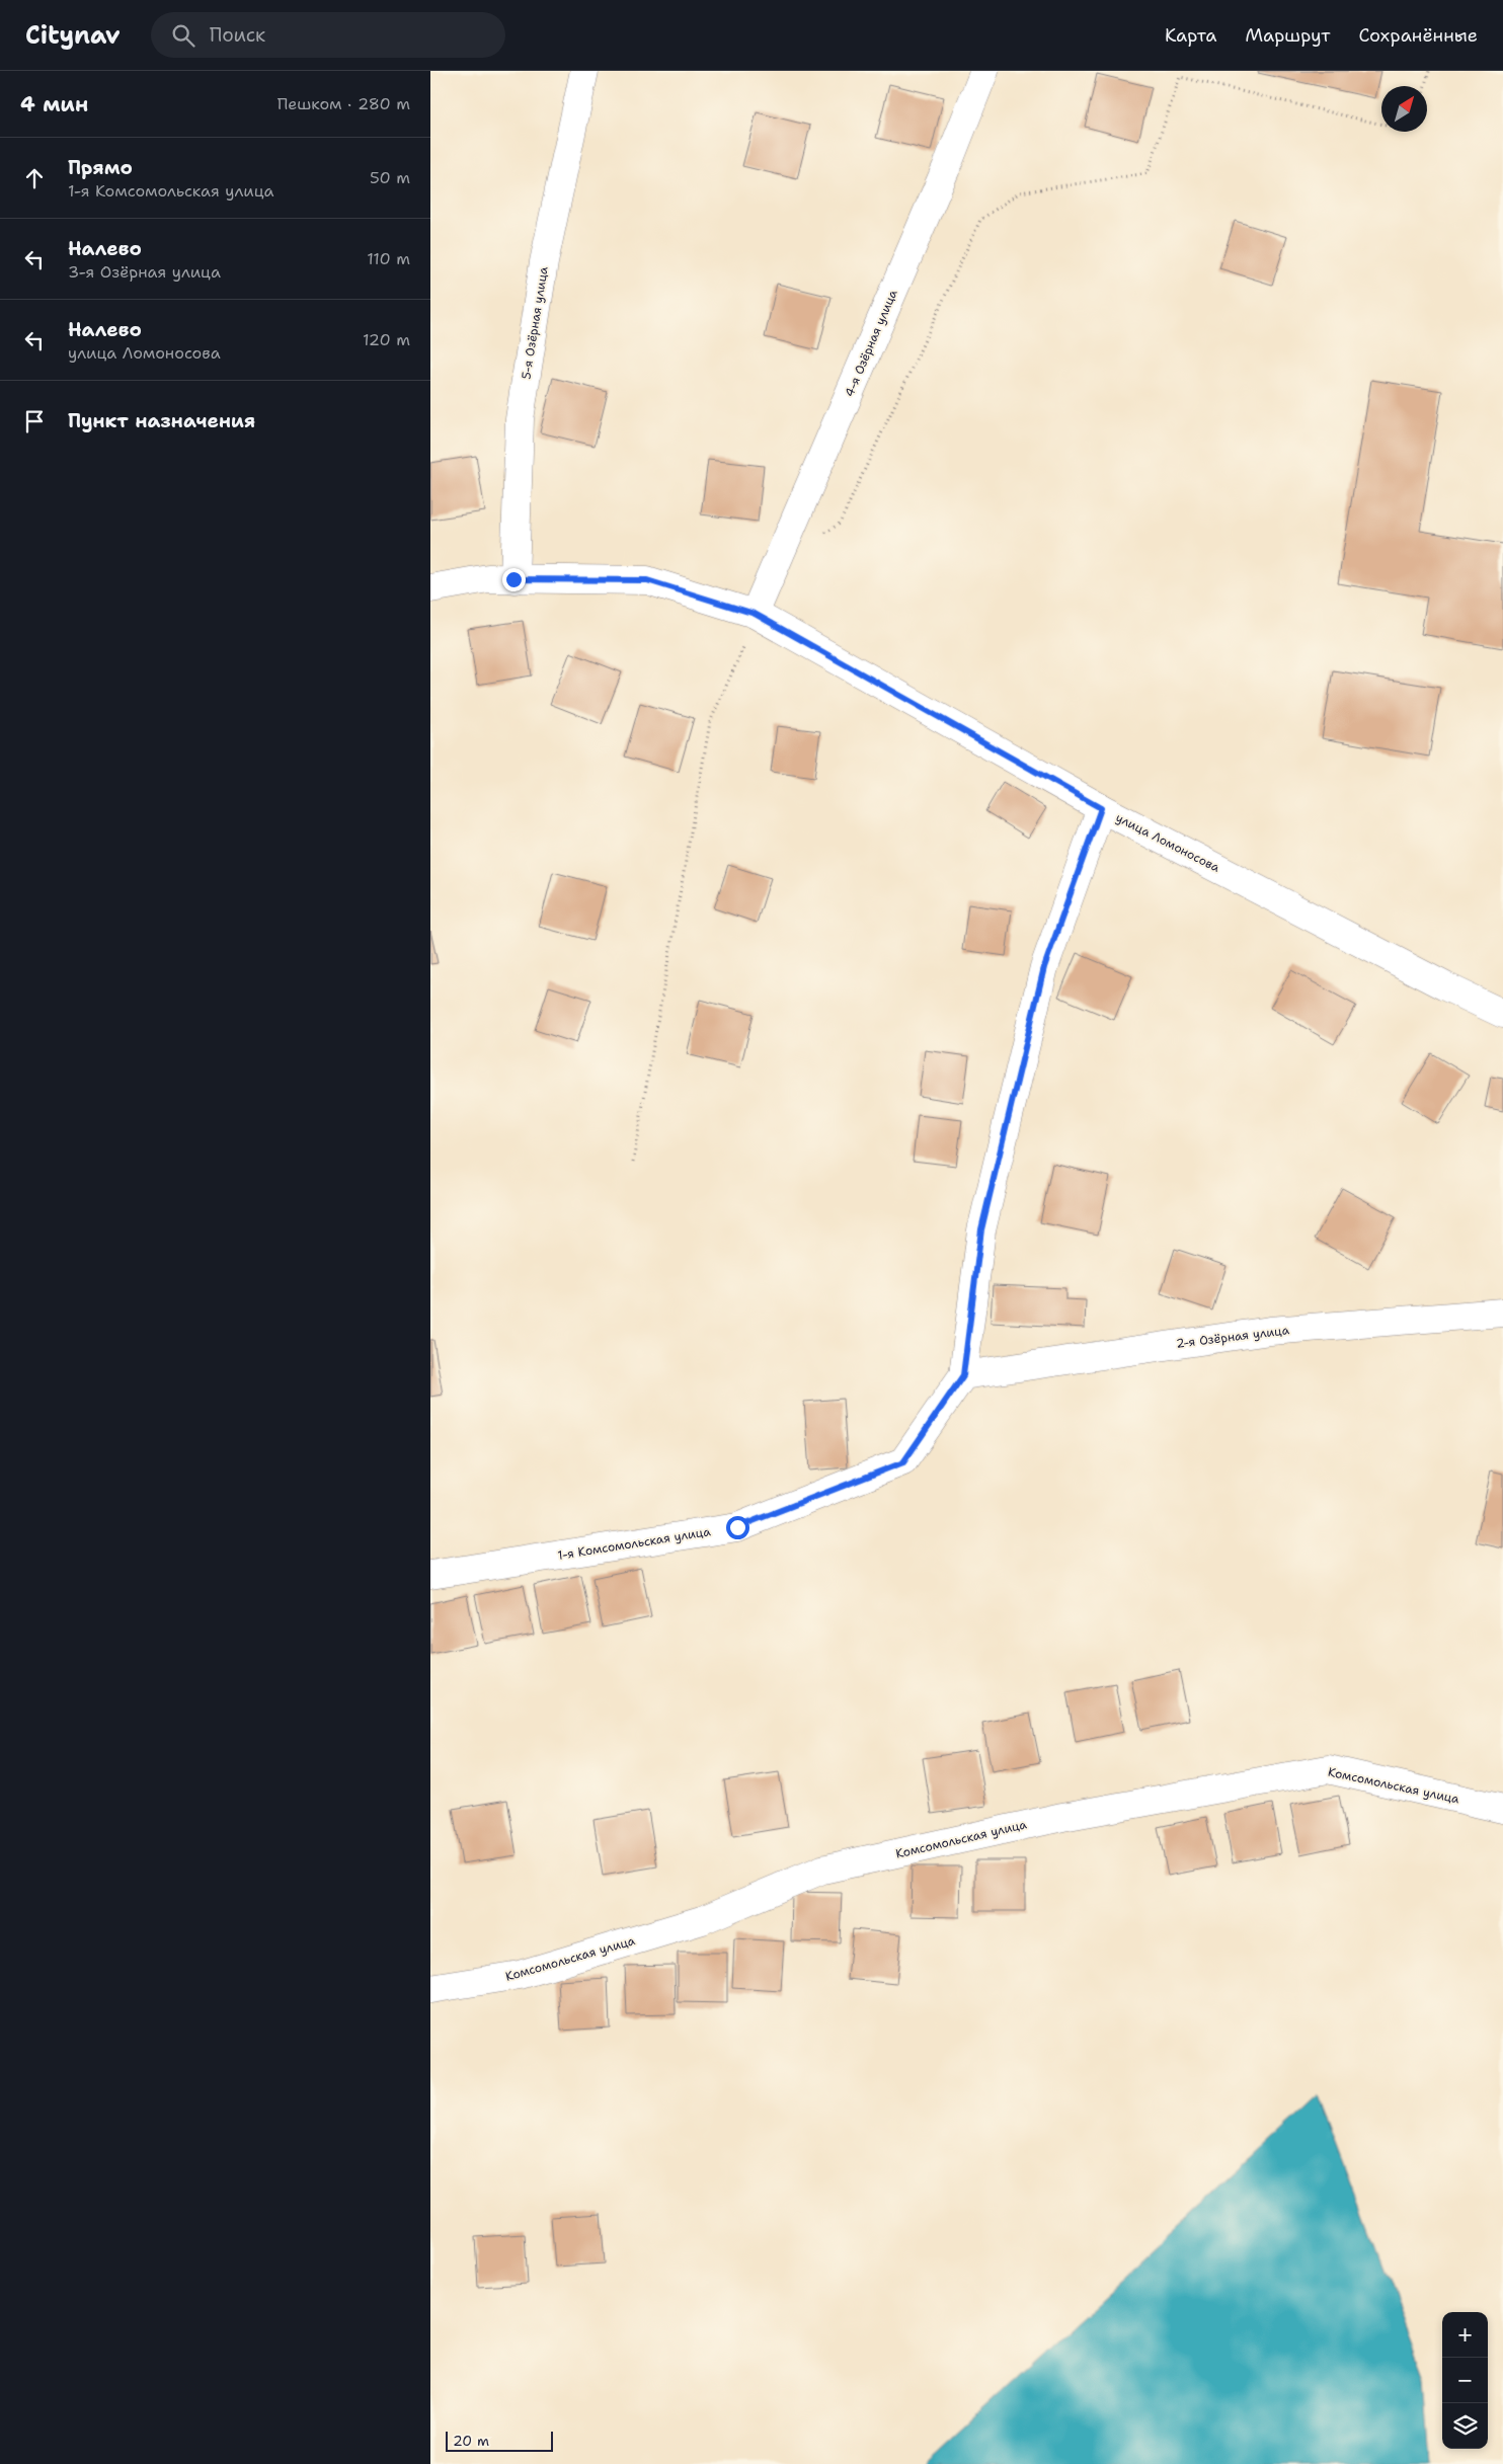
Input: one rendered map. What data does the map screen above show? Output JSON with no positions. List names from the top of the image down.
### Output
{
  "streets": {
    "street": [
      "5-я Озёрная улица",
      "4-я Озёрная улица",
      "улица Ломоносова",
      "2-я Озёрная улица",
      "1-я Комсомольская улица",
      "Комсомольская улица"
    ]
  },
  "crossings": [
    ["5-я Озёрная улица", "улица Ломоносова"],
    ["4-я Озёрная улица", "улица Ломоносова"],
    ["2-я Озёрная улица", "1-я Комсомольская улица"]
  ],
  "scale_bar": "20 m",
  "north": "top right",
  "page": {
    "header": "Citynav",
    "search": "Поиск",
    "nav": ["Карта", "Маршрут", "Сохранённые"],
    "heading": ["4 мин", "Пешком · 280 m"],
    "list": [
      ["Прямо", "1-я Комсомольская улица", "50 m"],
      ["Налево", "3-я Озёрная улица", "110 m"],
      ["Налево", "улица Ломоносова", "120 m"],
      "Пункт назначения"
    ],
    "map_buttons": ["+", "−"],
    "scale": "20 m"
  }
}
